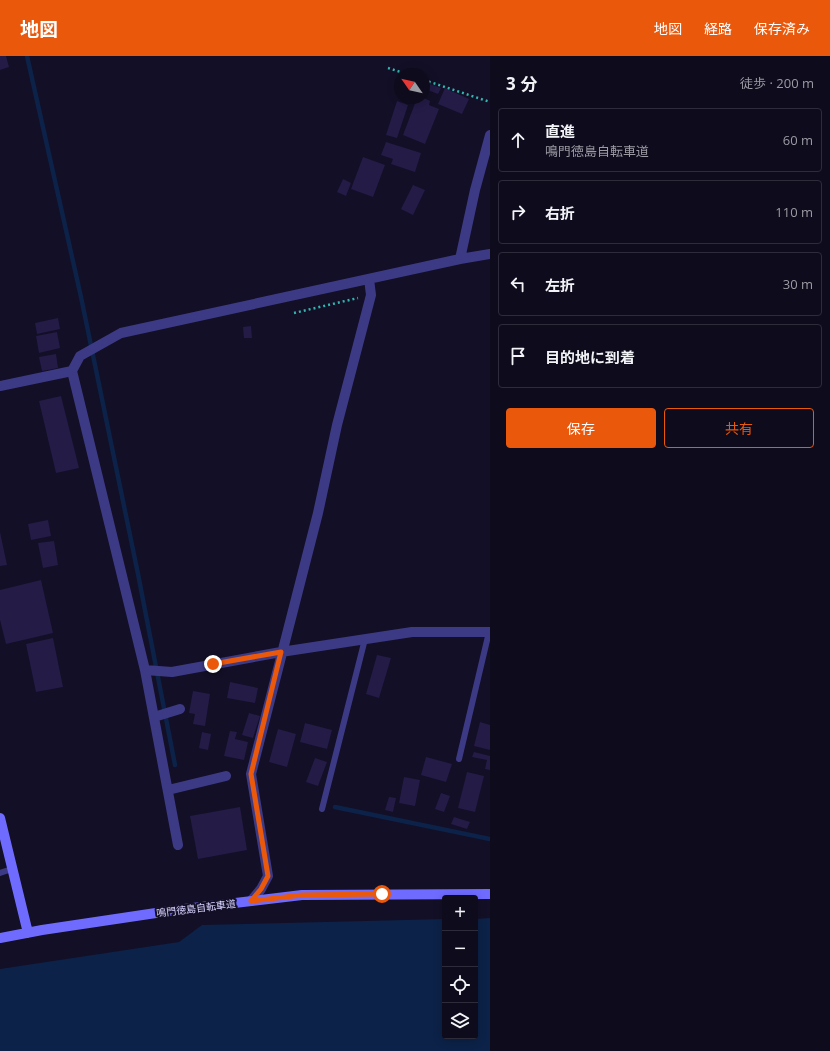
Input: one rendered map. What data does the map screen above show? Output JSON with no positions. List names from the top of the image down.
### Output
{
  "streets": {
    "main road": ["鳴門徳島自転車道"]
  },
  "north": "top left",
  "page": {
    "header": "地図",
    "nav": ["地図", "経路", "保存済み"],
    "heading": ["3 分", "徒歩 · 200 m"],
    "list": [
      ["直進", "鳴門徳島自転車道", "60 m"],
      ["右折", "110 m"],
      ["左折", "30 m"],
      "目的地に到着"
    ],
    "buttons": ["保存", "共有"],
    "map_buttons": ["+", "−"]
  }
}
